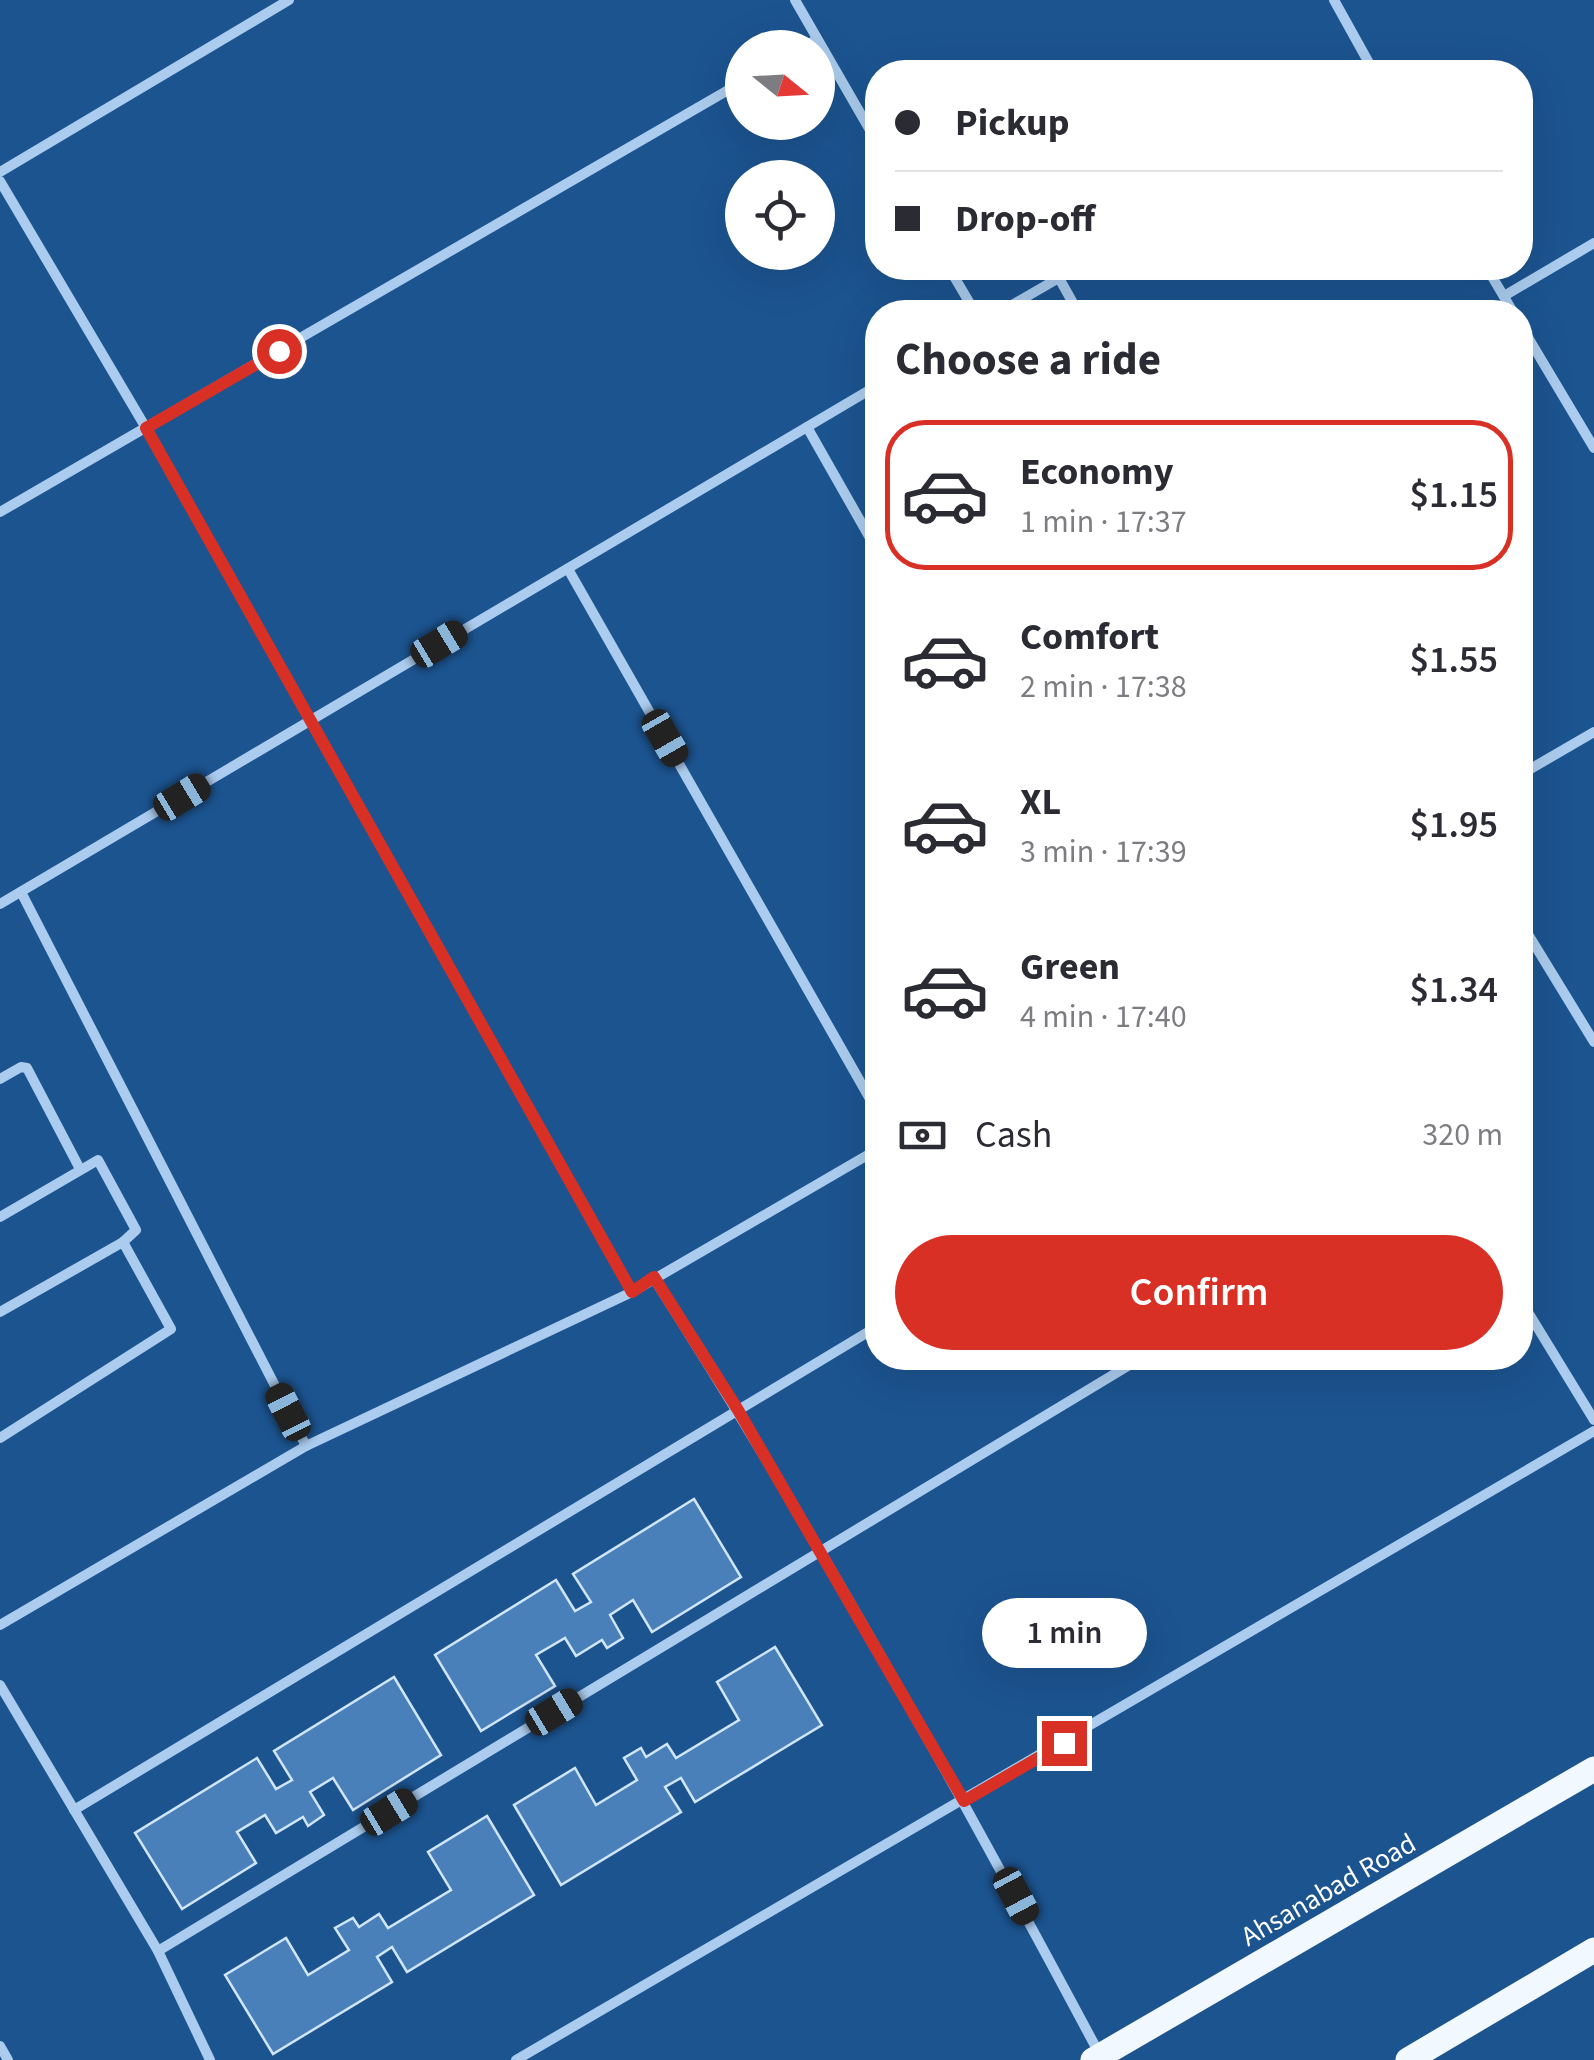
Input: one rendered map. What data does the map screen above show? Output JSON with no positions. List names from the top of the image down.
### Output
{
  "streets": {
    "main road": ["Ahsanabad Road"]
  },
  "north": "right",
  "page": {
    "banner": ["Pickup", "Drop-off"],
    "heading": "Choose a ride",
    "list": [
      {
        "name": "Economy",
        "note": "1 min · 17:37",
        "value": "$1.15"
      },
      {
        "name": "Comfort",
        "note": "2 min · 17:38",
        "value": "$1.55"
      },
      {
        "name": "XL",
        "note": "3 min · 17:39",
        "value": "$1.95"
      },
      {
        "name": "Green",
        "note": "4 min · 17:40",
        "value": "$1.34"
      }
    ],
    "pay": ["Cash", "320 m"],
    "buttons": "Confirm",
    "bubble": "1 min"
  }
}
